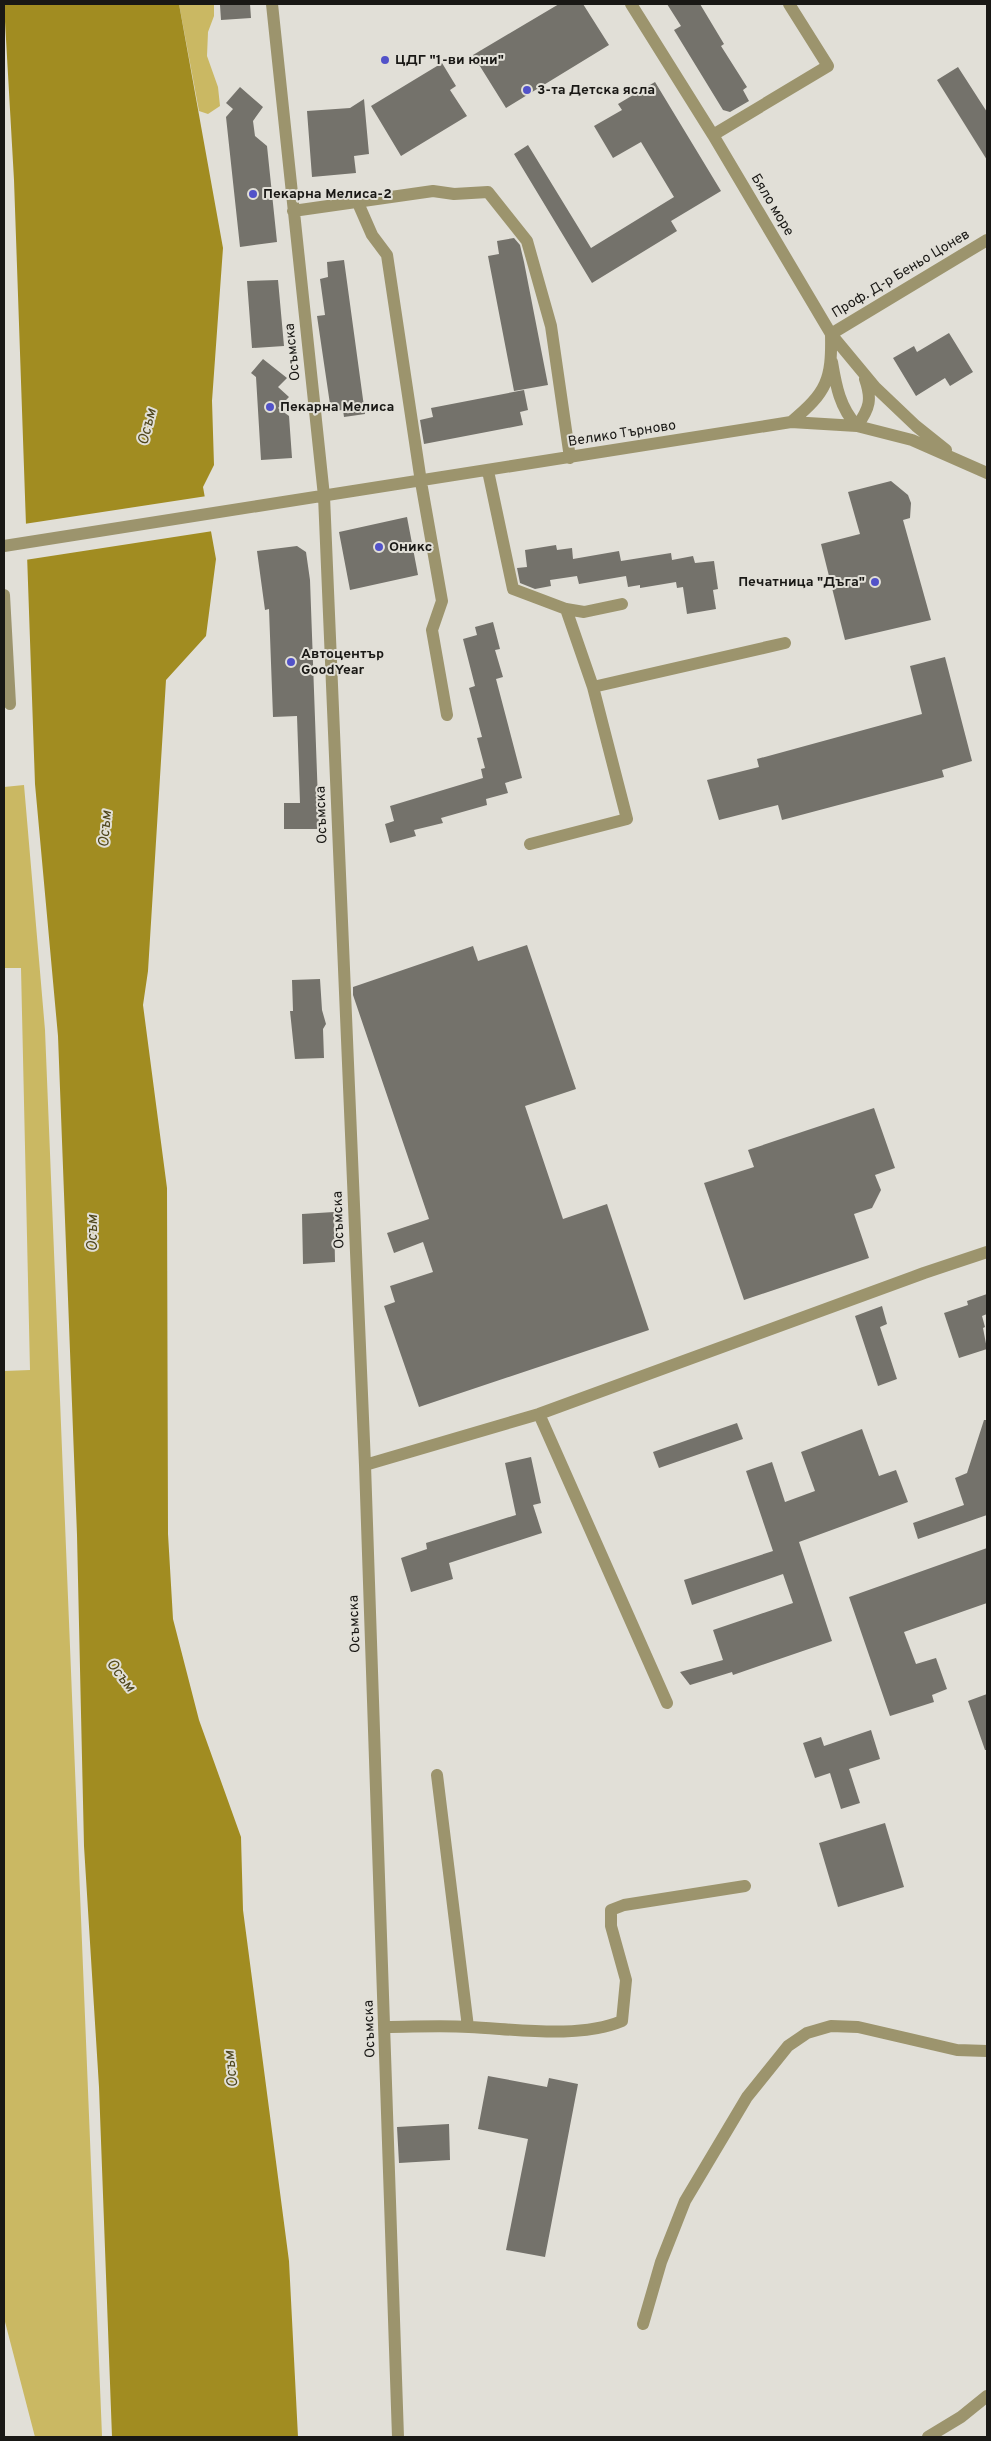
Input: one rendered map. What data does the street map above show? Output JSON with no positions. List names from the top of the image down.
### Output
{
  "streets": {
    "street": [
      "Бяло море",
      "Проф. Д-р Беньо Цонев",
      "Осъмска",
      "Велико Търново"
    ]
  },
  "crossings": [
    ["Бяло море", "Проф. Д-р Беньо Цонев"],
    ["Бяло море", "Велико Търново"],
    ["Осъмска", "Велико Търново"]
  ],
  "water": ["Осъм"],
  "places": [
    "ЦДГ \"1-ви юни\"",
    "3-та Детска ясла",
    "Пекарна Мелиса-2",
    "Пекарна Мелиса",
    "Оникс",
    "Печатница \"Дъга\"",
    "Автоцентър GoodYear"
  ]
}
